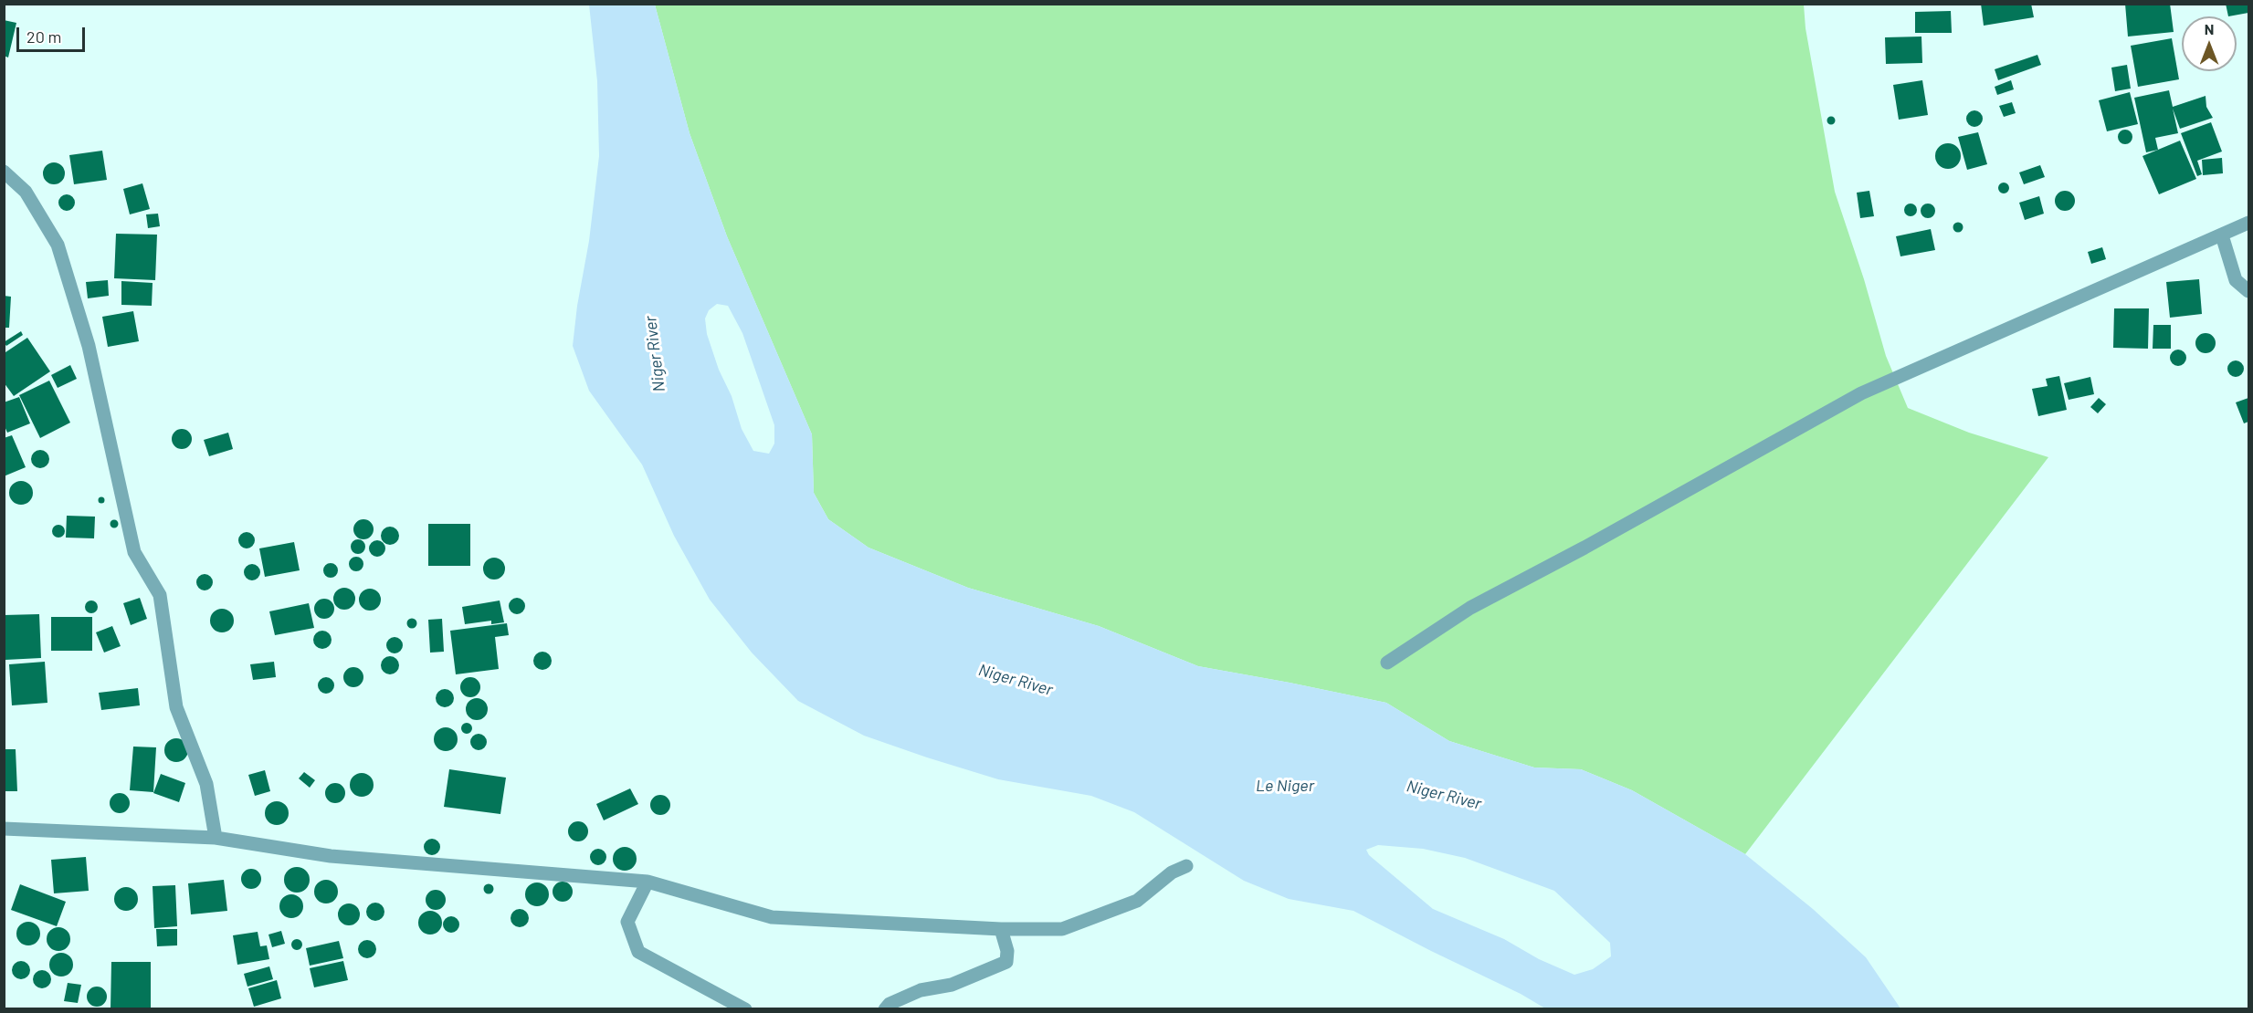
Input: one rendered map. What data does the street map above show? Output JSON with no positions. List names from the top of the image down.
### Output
{
  "water": ["Niger River", "Le Niger"],
  "scale_bar": "20 m",
  "north": "top"
}
